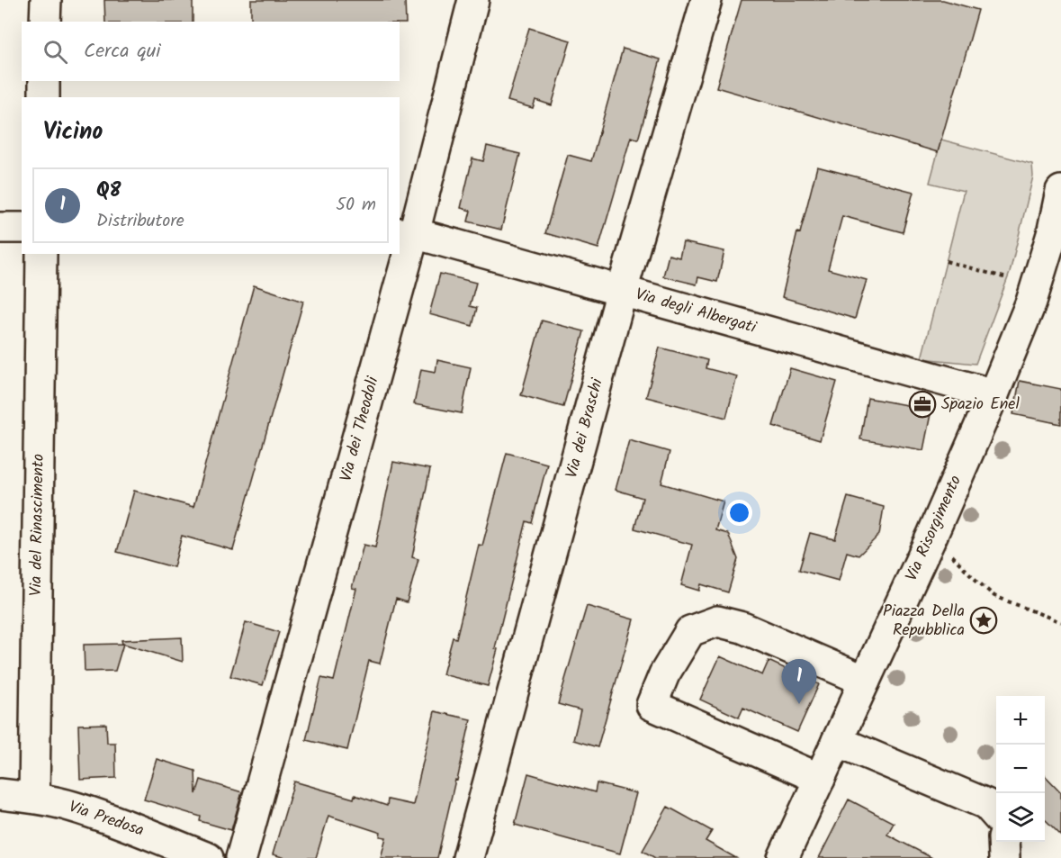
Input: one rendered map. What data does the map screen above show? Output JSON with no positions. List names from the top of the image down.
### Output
{
  "streets": {
    "street": [
      "Via degli Albergati",
      "Via dei Braschi",
      "Via dei Theodoli",
      "Via del Rinascimento",
      "Via Risorgimento",
      "Via Predosa"
    ]
  },
  "crossings": [
    ["Via degli Albergati", "Via dei Braschi"],
    ["Via degli Albergati", "Via dei Theodoli"],
    ["Via degli Albergati", "Via Risorgimento"],
    ["Via del Rinascimento", "Via Predosa"]
  ],
  "places": {
    "office": ["Spazio Enel"],
    "place": ["Piazza Della Repubblica"]
  },
  "page": {
    "search": "Cerca qui",
    "heading": "Vicino",
    "list": [
      {
        "mark": "1",
        "name": "Q8",
        "note": "Distributore",
        "value": "50 m"
      }
    ],
    "pins": "1",
    "map_buttons": ["+", "−"]
  }
}
